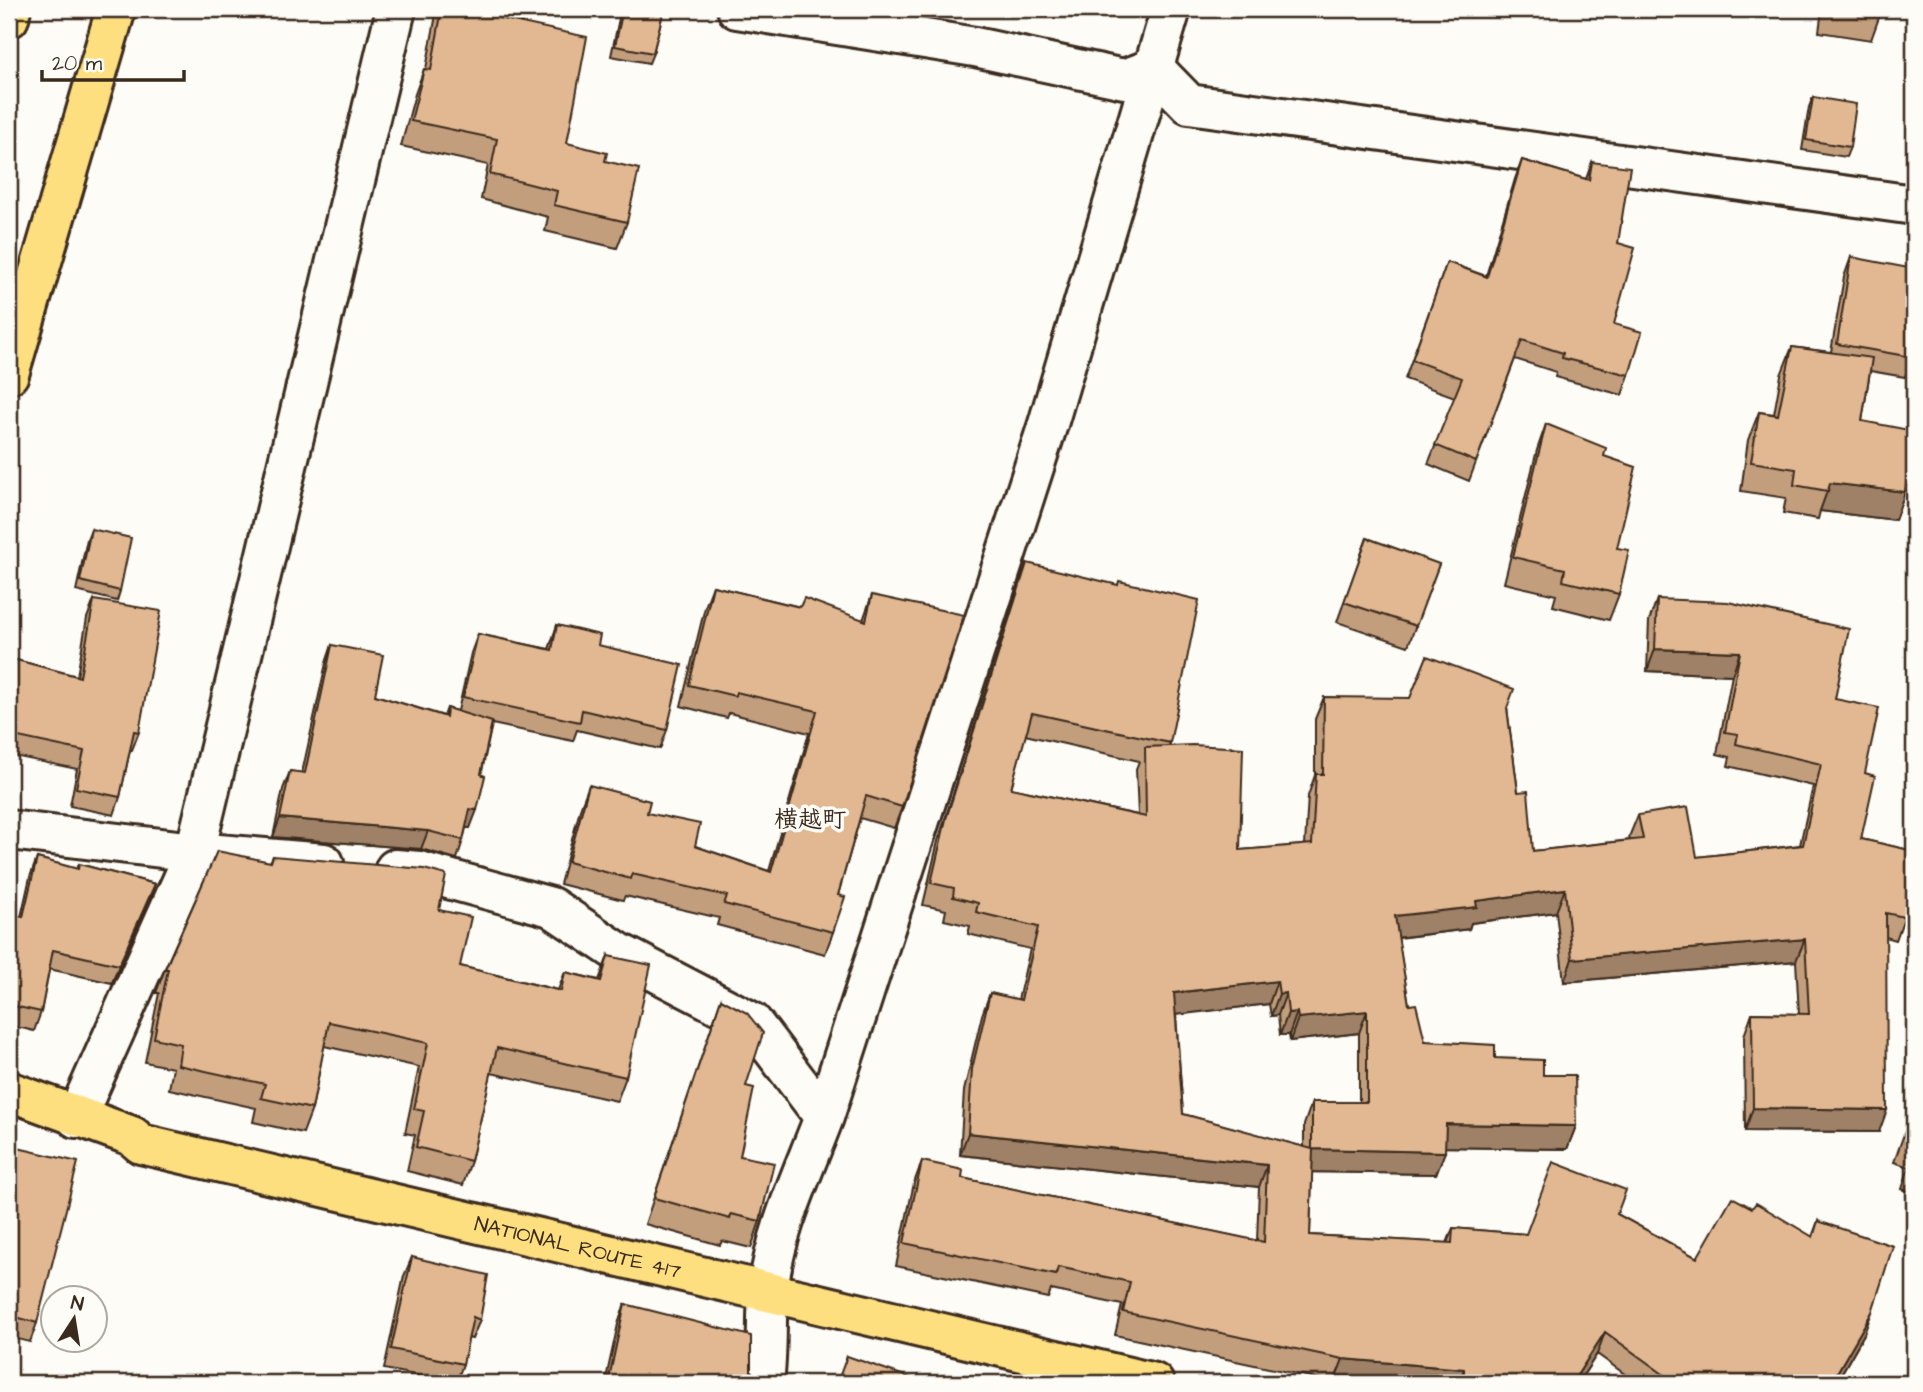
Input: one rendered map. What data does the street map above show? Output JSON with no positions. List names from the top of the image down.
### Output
{
  "streets": {
    "highway": ["NATIONAL ROUTE 417"]
  },
  "districts": ["横越町"],
  "scale_bar": "20 m",
  "north": "top"
}
